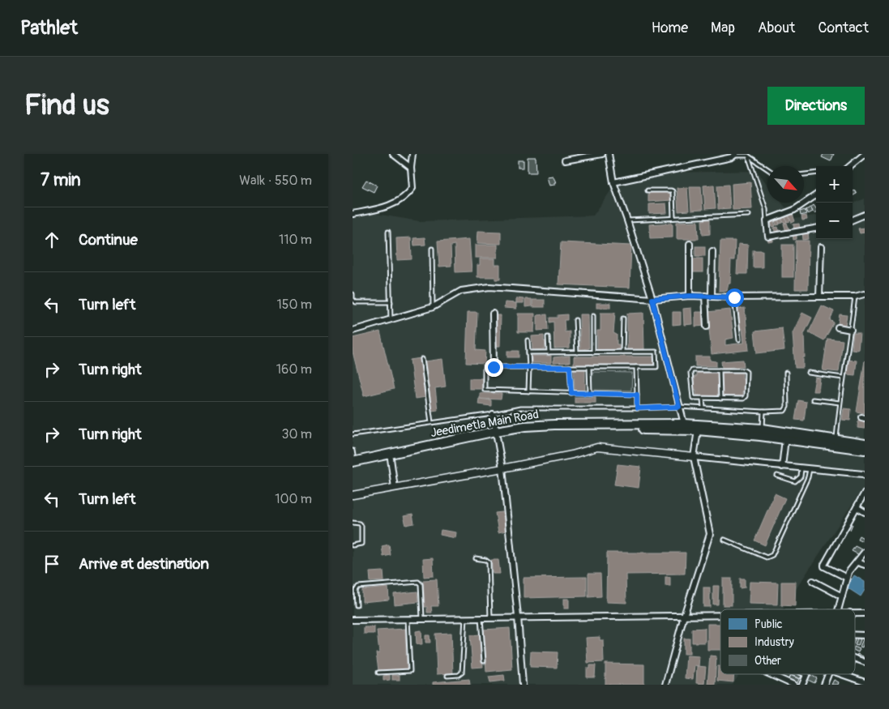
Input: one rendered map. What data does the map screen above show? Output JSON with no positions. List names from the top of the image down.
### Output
{
  "streets": {
    "main road": ["Jeedimetla Main Road"]
  },
  "legend": ["Public", "Industry", "Other"],
  "north": "bottom right",
  "page": {
    "header": "Pathlet",
    "nav": [
      "Home",
      "Map",
      "About",
      "Contact"
    ],
    "buttons": "Directions",
    "title": "Find us",
    "heading": ["7 min", "Walk · 550 m"],
    "map_buttons": ["+", "−"],
    "list": [
      ["Continue", "110 m"],
      ["Turn left", "150 m"],
      ["Turn right", "160 m"],
      ["Turn right", "30 m"],
      ["Turn left", "100 m"],
      "Arrive at destination"
    ]
  }
}
